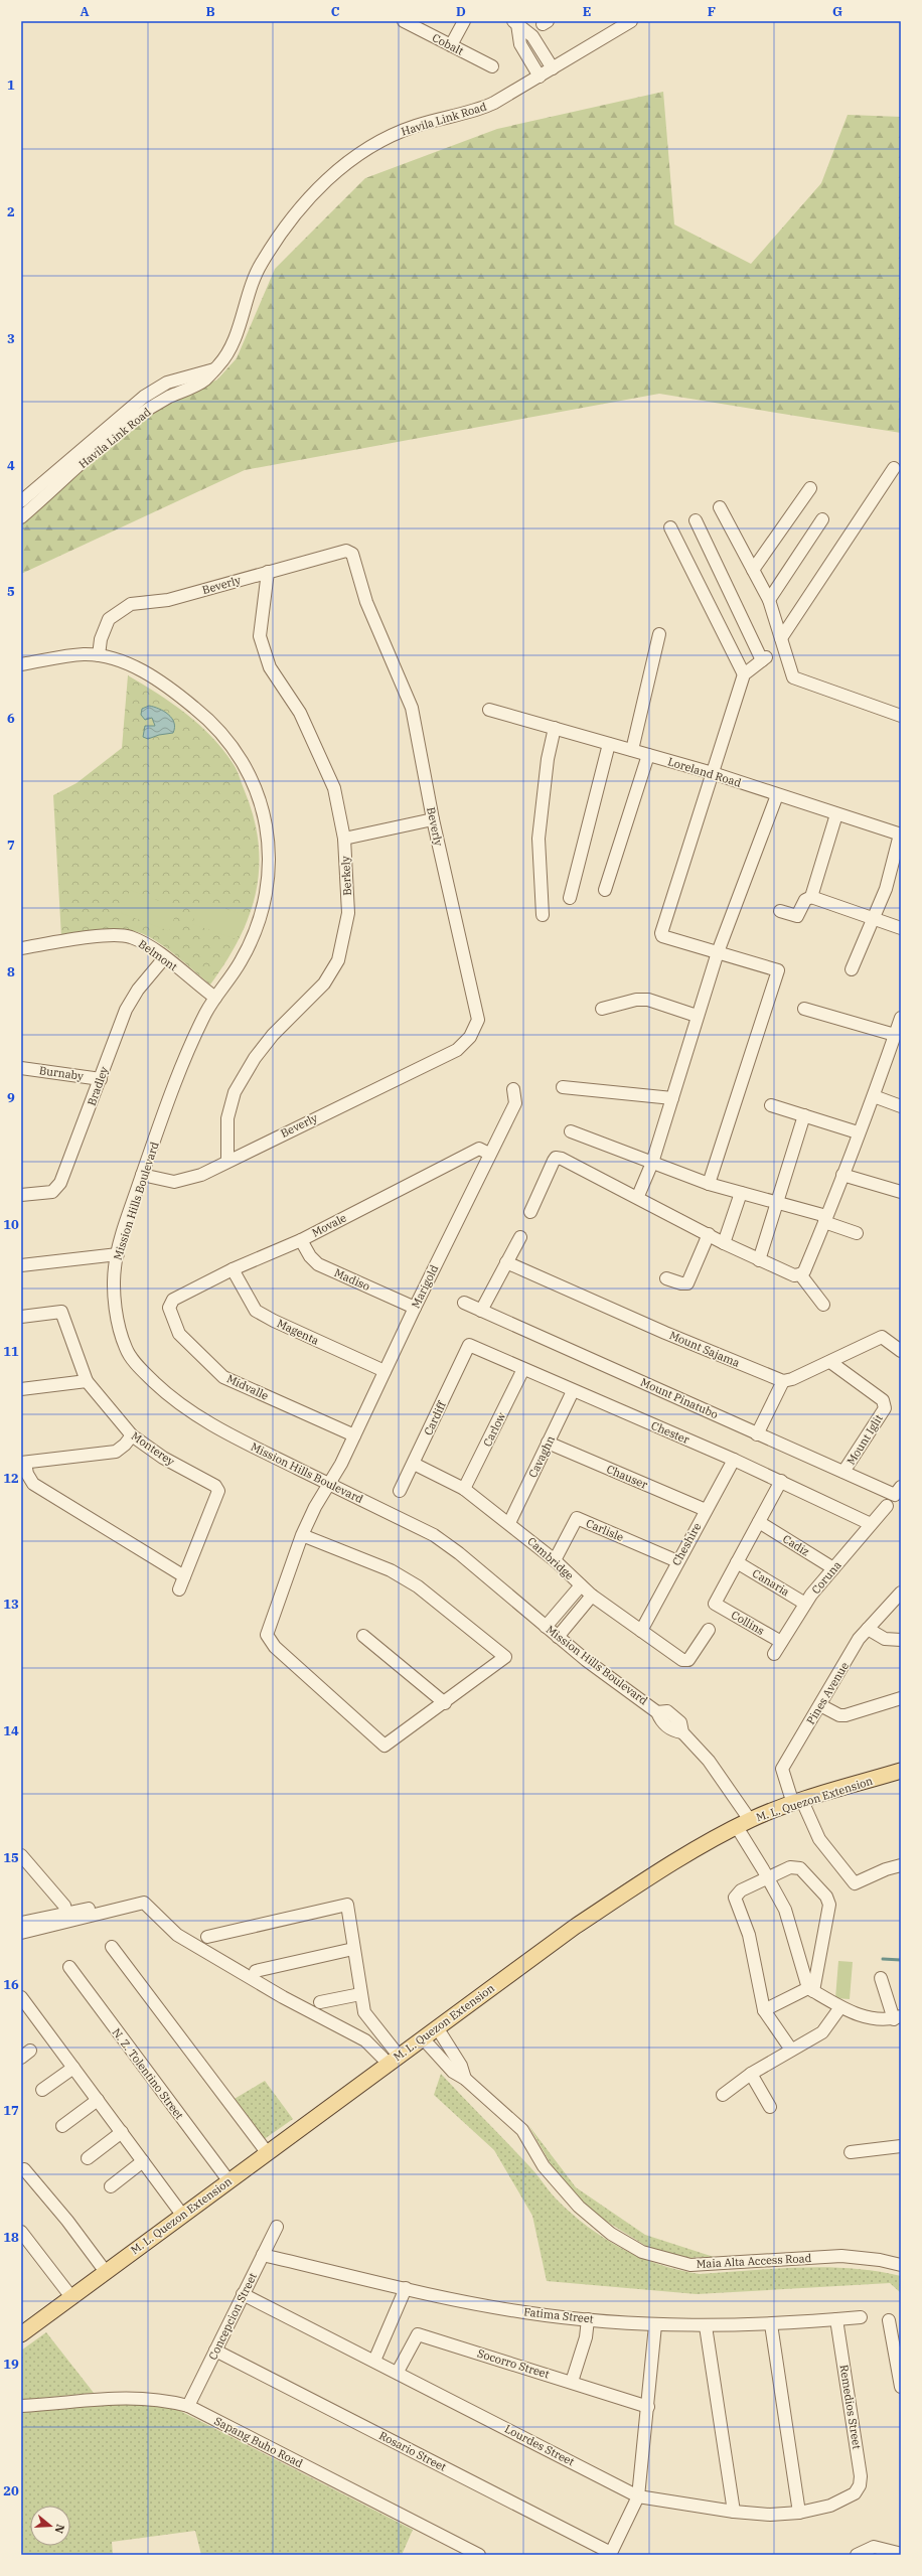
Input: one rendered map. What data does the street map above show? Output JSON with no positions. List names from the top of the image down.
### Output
{
  "streets": {
    "main road": ["M. L. Quezon Extension"],
    "street": [
      "Cobalt",
      "Havila Link Road",
      "Beverly",
      "Loreland Road",
      "Berkely",
      "Belmont",
      "Burnaby",
      "Bradley",
      "Mission Hills Boulevard",
      "Movale",
      "Madiso",
      "Marigold",
      "Magenta",
      "Mount Sajama",
      "Midvalle",
      "Mount Pinatubo",
      "Cardiff",
      "Carlow",
      "Chester",
      "Mount Iglit",
      "Monterey",
      "Cavaghn",
      "Chauser",
      "Carlisle",
      "Cheshire",
      "Cadiz",
      "Cambridge",
      "Coruna",
      "Canaria",
      "Collins",
      "Pines Avenue",
      "N. Z. Tolentino Street",
      "Maia Alta Access Road",
      "Fatima Street",
      "Concepcion Street",
      "Socorro Street",
      "Remedios Street",
      "Sapang Buho Road",
      "Lourdes Street",
      "Rosario Street"
    ]
  },
  "crossings": [
    ["Beverly", "Berkely"],
    ["Beverly", "Mission Hills Boulevard"],
    ["Belmont", "Bradley"],
    ["Belmont", "Mission Hills Boulevard"],
    ["Burnaby", "Bradley"],
    ["Mission Hills Boulevard", "Marigold"],
    ["Mission Hills Boulevard", "M. L. Quezon Extension"],
    ["Movale", "Madiso"],
    ["Movale", "Marigold"],
    ["Movale", "Magenta"],
    ["Movale", "Midvalle"],
    ["Madiso", "Marigold"],
    ["Marigold", "Magenta"],
    ["Marigold", "Midvalle"],
    ["Mount Pinatubo", "Mount Iglit"],
    ["Cardiff", "Chester"],
    ["Cardiff", "Cambridge"],
    ["Carlow", "Chester"],
    ["Carlow", "Cambridge"],
    ["Chester", "Cavaghn"],
    ["Chester", "Cheshire"],
    ["Chester", "Coruna"],
    ["Cavaghn", "Chauser"],
    ["Cavaghn", "Cambridge"],
    ["Chauser", "Cheshire"],
    ["Carlisle", "Cheshire"],
    ["Carlisle", "Cambridge"],
    ["Cheshire", "Cambridge"],
    ["Cadiz", "Coruna"],
    ["Coruna", "Canaria"],
    ["Coruna", "Collins"],
    ["Canaria", "Collins"],
    ["Pines Avenue", "M. L. Quezon Extension"],
    ["M. L. Quezon Extension", "N. Z. Tolentino Street"],
    ["M. L. Quezon Extension", "Maia Alta Access Road"],
    ["Fatima Street", "Concepcion Street"],
    ["Fatima Street", "Remedios Street"],
    ["Concepcion Street", "Sapang Buho Road"],
    ["Concepcion Street", "Lourdes Street"],
    ["Concepcion Street", "Rosario Street"],
    ["Socorro Street", "Lourdes Street"],
    ["Remedios Street", "Lourdes Street"]
  ],
  "north": "right",
  "grid": {
    "columns": [
      "A",
      "B",
      "C",
      "D",
      "E",
      "F",
      "G"
    ],
    "rows": [
      "1",
      "2",
      "3",
      "4",
      "5",
      "6",
      "7",
      "8",
      "9",
      "10",
      "11",
      "12",
      "13",
      "14",
      "15",
      "16",
      "17",
      "18",
      "19",
      "20"
    ]
  }
}
